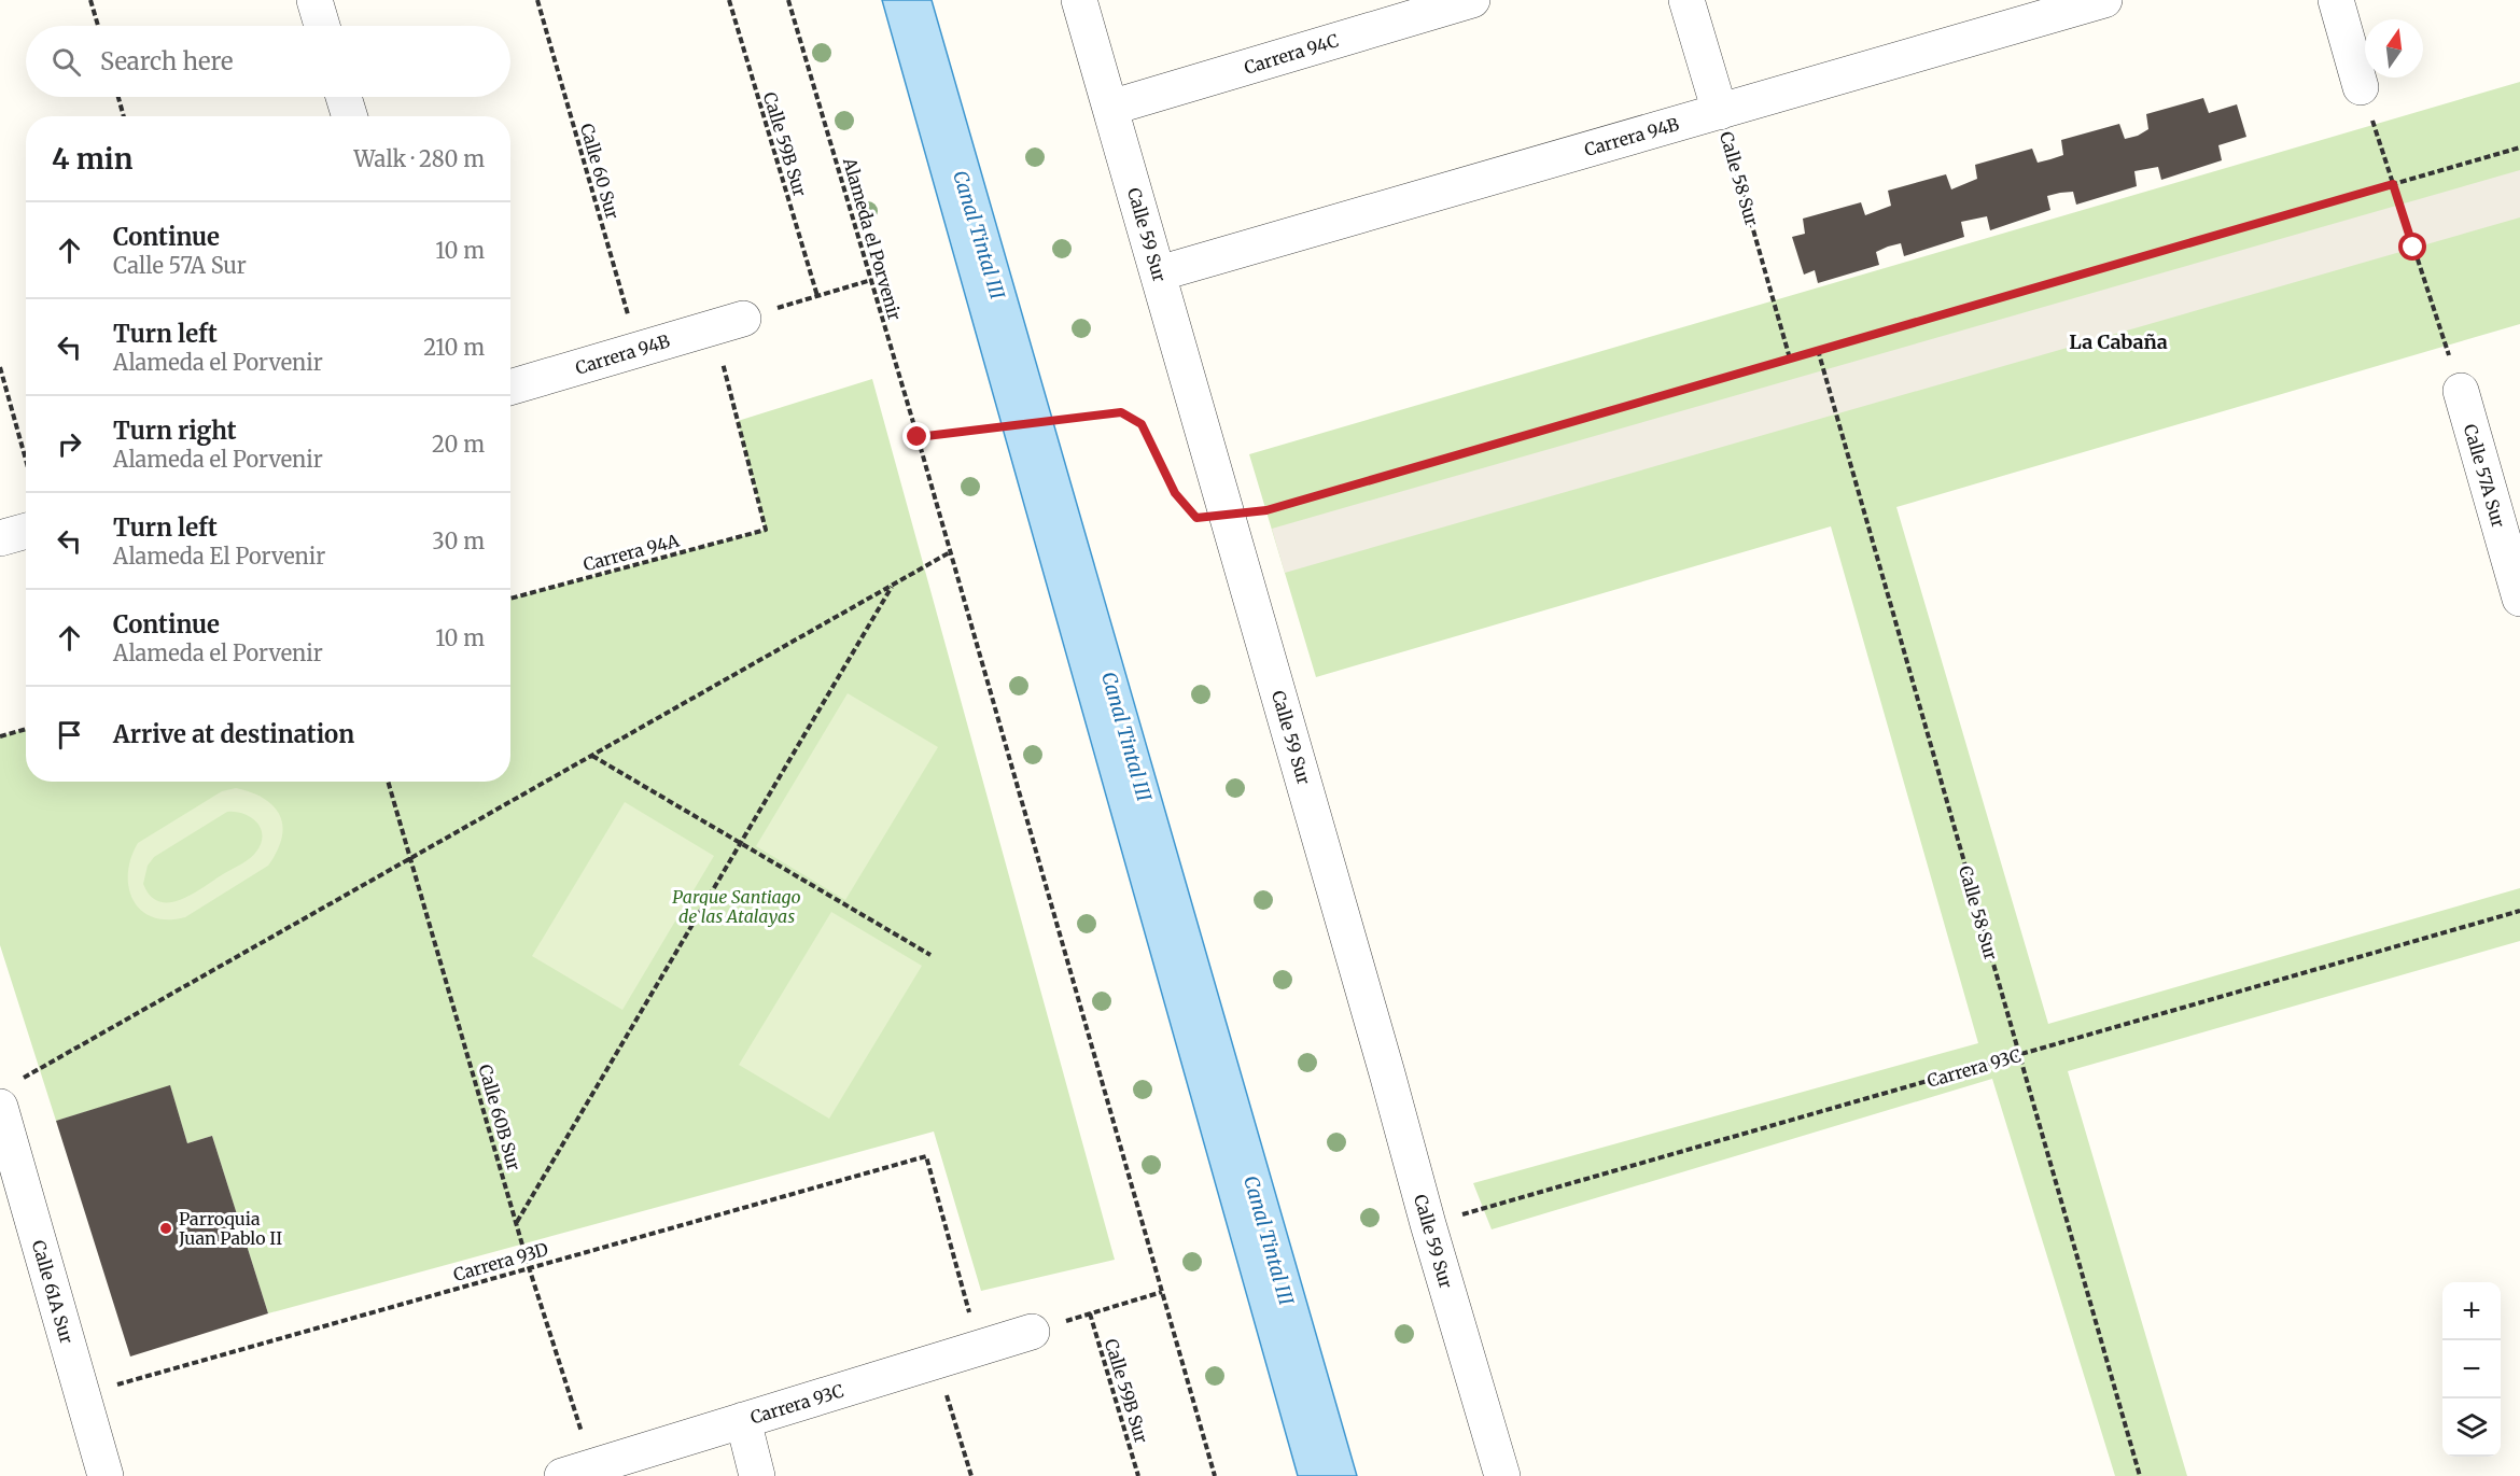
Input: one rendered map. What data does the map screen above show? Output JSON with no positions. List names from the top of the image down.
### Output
{
  "streets": {
    "street": [
      "Carrera 94C",
      "Carrera 94B",
      "Calle 58 Sur",
      "Calle 59 Sur",
      "Calle 57A Sur",
      "Carrera 93C",
      "Calle 61A Sur"
    ],
    "path": [
      "Calle 59B Sur",
      "Calle 60 Sur",
      "Alameda el Porvenir",
      "Carrera 94A",
      "Calle 60B Sur",
      "Carrera 93D"
    ]
  },
  "crossings": [
    ["Carrera 94C", "Calle 59 Sur"],
    ["Carrera 94B", "Calle 60 Sur"],
    ["Carrera 94B", "Calle 58 Sur"],
    ["Carrera 94B", "Calle 59 Sur"],
    ["Carrera 94B", "Carrera 94A"],
    ["Calle 58 Sur", "Carrera 93C"],
    ["Calle 59 Sur", "Carrera 93C"],
    ["Carrera 93C", "Calle 60B Sur"],
    ["Carrera 93C", "Carrera 93D"],
    ["Calle 60B Sur", "Carrera 93D"],
    ["Carrera 93D", "Calle 61A Sur"]
  ],
  "districts": ["La Cabaña"],
  "water": ["Canal Tintal III"],
  "parks": ["Parque Santiago de las Atalayas"],
  "places": ["Parroquia Juan Pablo II"],
  "north": "top",
  "page": {
    "search": "Search here",
    "heading": ["4 min", "Walk · 280 m"],
    "list": [
      ["Continue", "Calle 57A Sur", "10 m"],
      ["Turn left", "Alameda el Porvenir", "210 m"],
      ["Turn right", "Alameda el Porvenir", "20 m"],
      ["Turn left", "Alameda El Porvenir", "30 m"],
      ["Continue", "Alameda el Porvenir", "10 m"],
      "Arrive at destination"
    ],
    "map_buttons": ["+", "−"]
  }
}
